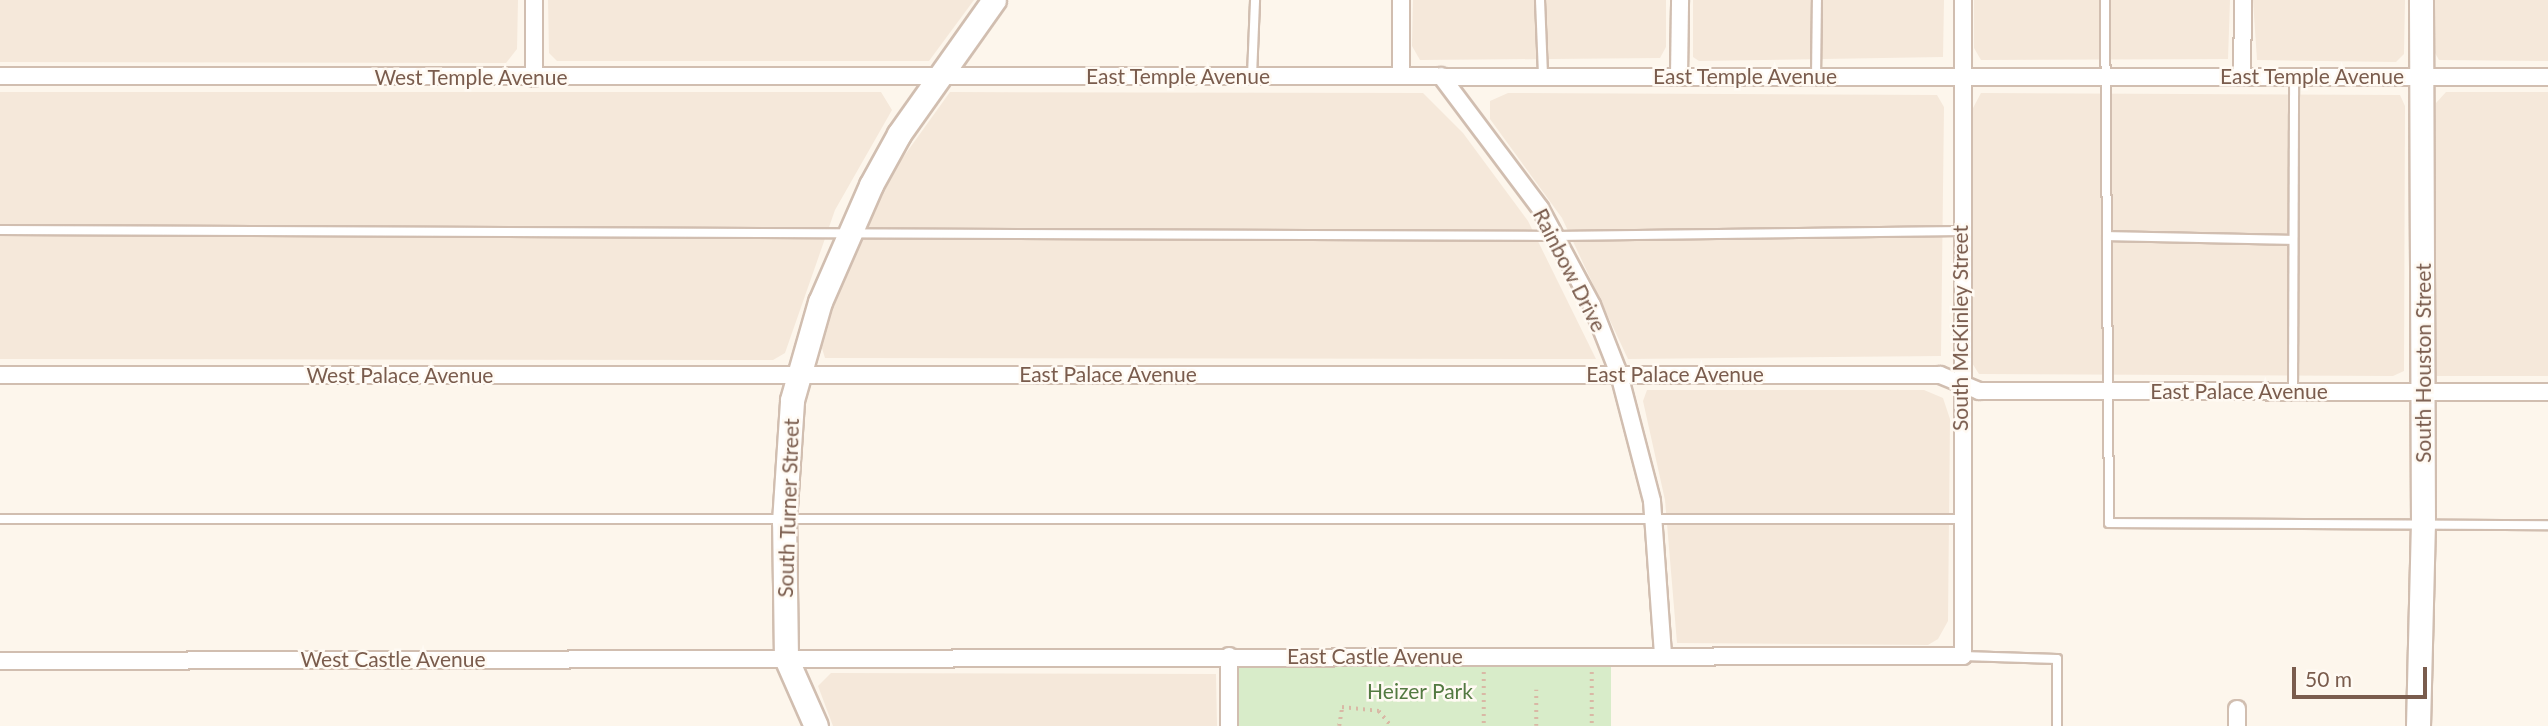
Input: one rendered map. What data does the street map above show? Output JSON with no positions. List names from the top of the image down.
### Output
{
  "streets": {
    "main road": ["South Houston Street", "South Turner Street"],
    "street": [
      "East Temple Avenue",
      "West Temple Avenue",
      "Rainbow Drive",
      "South McKinley Street",
      "East Palace Avenue",
      "West Palace Avenue",
      "East Castle Avenue",
      "West Castle Avenue"
    ]
  },
  "crossings": [
    ["East Temple Avenue", "West Temple Avenue"],
    ["East Temple Avenue", "Rainbow Drive"],
    ["East Temple Avenue", "South McKinley Street"],
    ["East Temple Avenue", "South Houston Street"],
    ["East Temple Avenue", "South Turner Street"],
    ["West Temple Avenue", "South Turner Street"],
    ["Rainbow Drive", "East Palace Avenue"],
    ["Rainbow Drive", "East Castle Avenue"],
    ["South McKinley Street", "East Palace Avenue"],
    ["South McKinley Street", "East Castle Avenue"],
    ["South Houston Street", "East Palace Avenue"],
    ["East Palace Avenue", "West Palace Avenue"],
    ["East Palace Avenue", "South Turner Street"],
    ["West Palace Avenue", "South Turner Street"],
    ["South Turner Street", "East Castle Avenue"],
    ["South Turner Street", "West Castle Avenue"],
    ["East Castle Avenue", "West Castle Avenue"]
  ],
  "parks": ["Heizer Park"],
  "scale_bar": "50 m"
}
